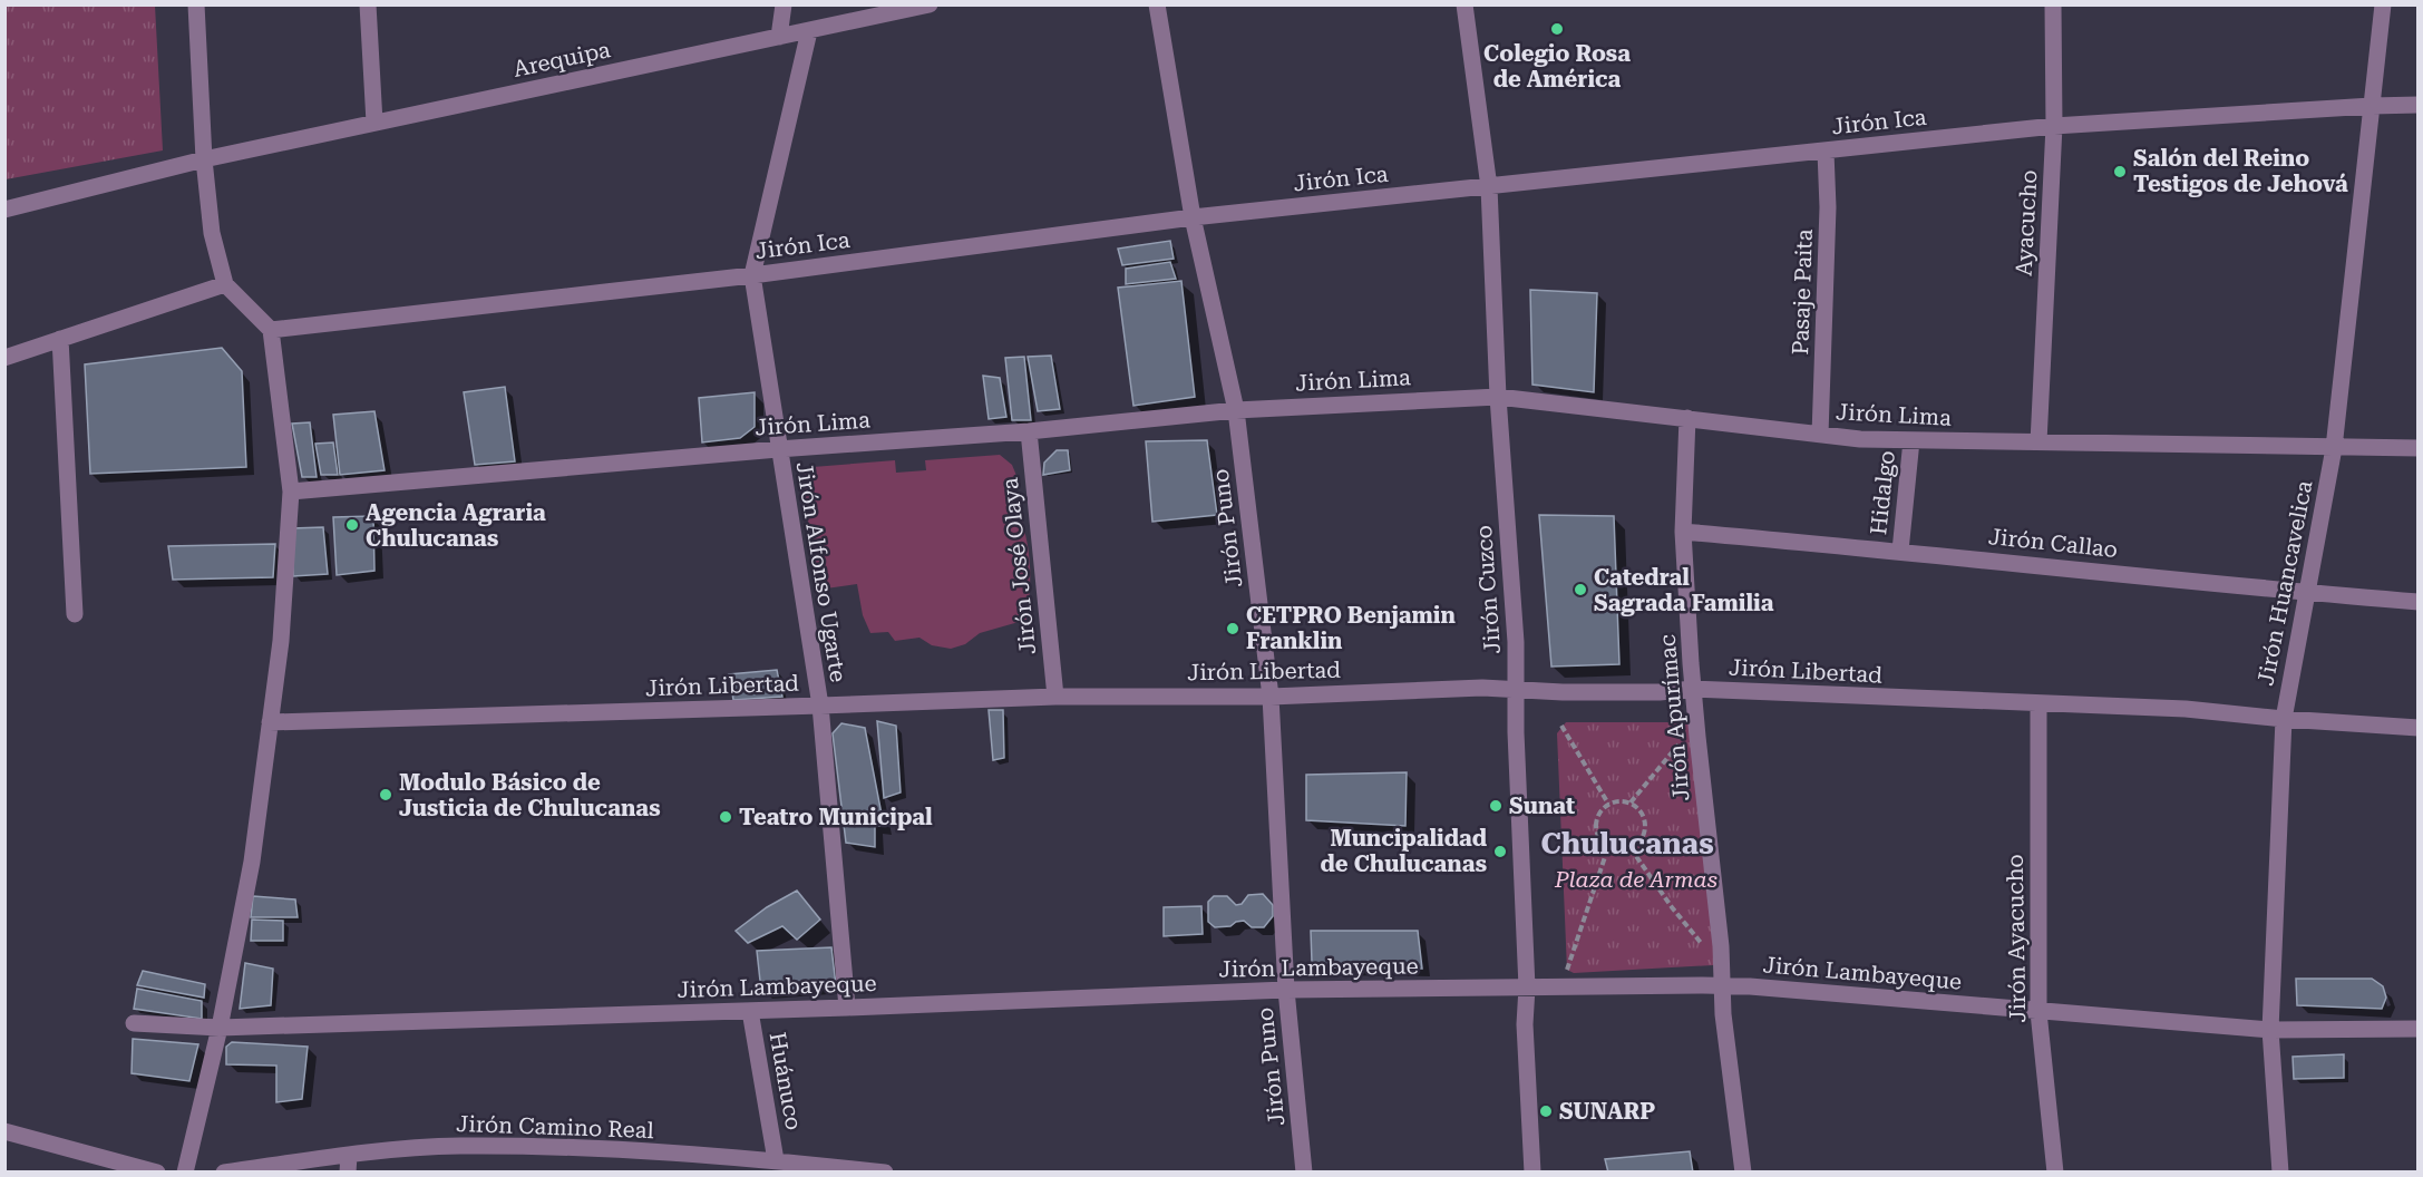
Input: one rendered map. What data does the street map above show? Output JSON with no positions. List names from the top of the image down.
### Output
{
  "streets": {
    "street": [
      "Arequipa",
      "Jirón Ica",
      "Ayacucho",
      "Pasaje Paita",
      "Jirón Lima",
      "Hidalgo",
      "Jirón Puno",
      "Jirón Callao",
      "Jirón José Olaya",
      "Jirón Alfonso Ugarte",
      "Jirón Huancavelica",
      "Jirón Cuzco",
      "Jirón Libertad",
      "Jirón Apurímac",
      "Jirón Ayacucho",
      "Jirón Lambayeque",
      "Huánuco",
      "Jirón Camino Real"
    ]
  },
  "crossings": [
    ["Arequipa", "Jirón Alfonso Ugarte"],
    ["Jirón Ica", "Ayacucho"],
    ["Jirón Ica", "Pasaje Paita"],
    ["Jirón Ica", "Jirón Puno"],
    ["Jirón Ica", "Jirón Alfonso Ugarte"],
    ["Jirón Ica", "Jirón Huancavelica"],
    ["Jirón Ica", "Jirón Cuzco"],
    ["Ayacucho", "Jirón Lima"],
    ["Pasaje Paita", "Jirón Lima"],
    ["Jirón Lima", "Hidalgo"],
    ["Jirón Lima", "Jirón Puno"],
    ["Jirón Lima", "Jirón José Olaya"],
    ["Jirón Lima", "Jirón Alfonso Ugarte"],
    ["Jirón Lima", "Jirón Huancavelica"],
    ["Jirón Lima", "Jirón Cuzco"],
    ["Jirón Lima", "Jirón Apurímac"],
    ["Hidalgo", "Jirón Callao"],
    ["Jirón Puno", "Jirón Libertad"],
    ["Jirón Puno", "Jirón Lambayeque"],
    ["Jirón Callao", "Jirón Huancavelica"],
    ["Jirón Callao", "Jirón Apurímac"],
    ["Jirón José Olaya", "Jirón Libertad"],
    ["Jirón Alfonso Ugarte", "Jirón Libertad"],
    ["Jirón Alfonso Ugarte", "Jirón Lambayeque"],
    ["Jirón Huancavelica", "Jirón Libertad"],
    ["Jirón Huancavelica", "Jirón Lambayeque"],
    ["Jirón Cuzco", "Jirón Libertad"],
    ["Jirón Cuzco", "Jirón Lambayeque"],
    ["Jirón Libertad", "Jirón Apurímac"],
    ["Jirón Libertad", "Jirón Ayacucho"],
    ["Jirón Apurímac", "Jirón Lambayeque"],
    ["Jirón Ayacucho", "Jirón Lambayeque"],
    ["Jirón Lambayeque", "Huánuco"],
    ["Huánuco", "Jirón Camino Real"]
  ],
  "districts": ["Chulucanas"],
  "parks": ["Plaza de Armas"],
  "places": [
    "Colegio Rosa de América",
    "Salón del Reino Testigos de Jehová",
    "Agencia Agraria Chulucanas",
    "Catedral Sagrada Familia",
    "CETPRO Benjamin Franklin",
    "Modulo Básico de Justicia de Chulucanas",
    "Sunat",
    "Teatro Municipal",
    "Muncipalidad de Chulucanas",
    "SUNARP"
  ]
}
